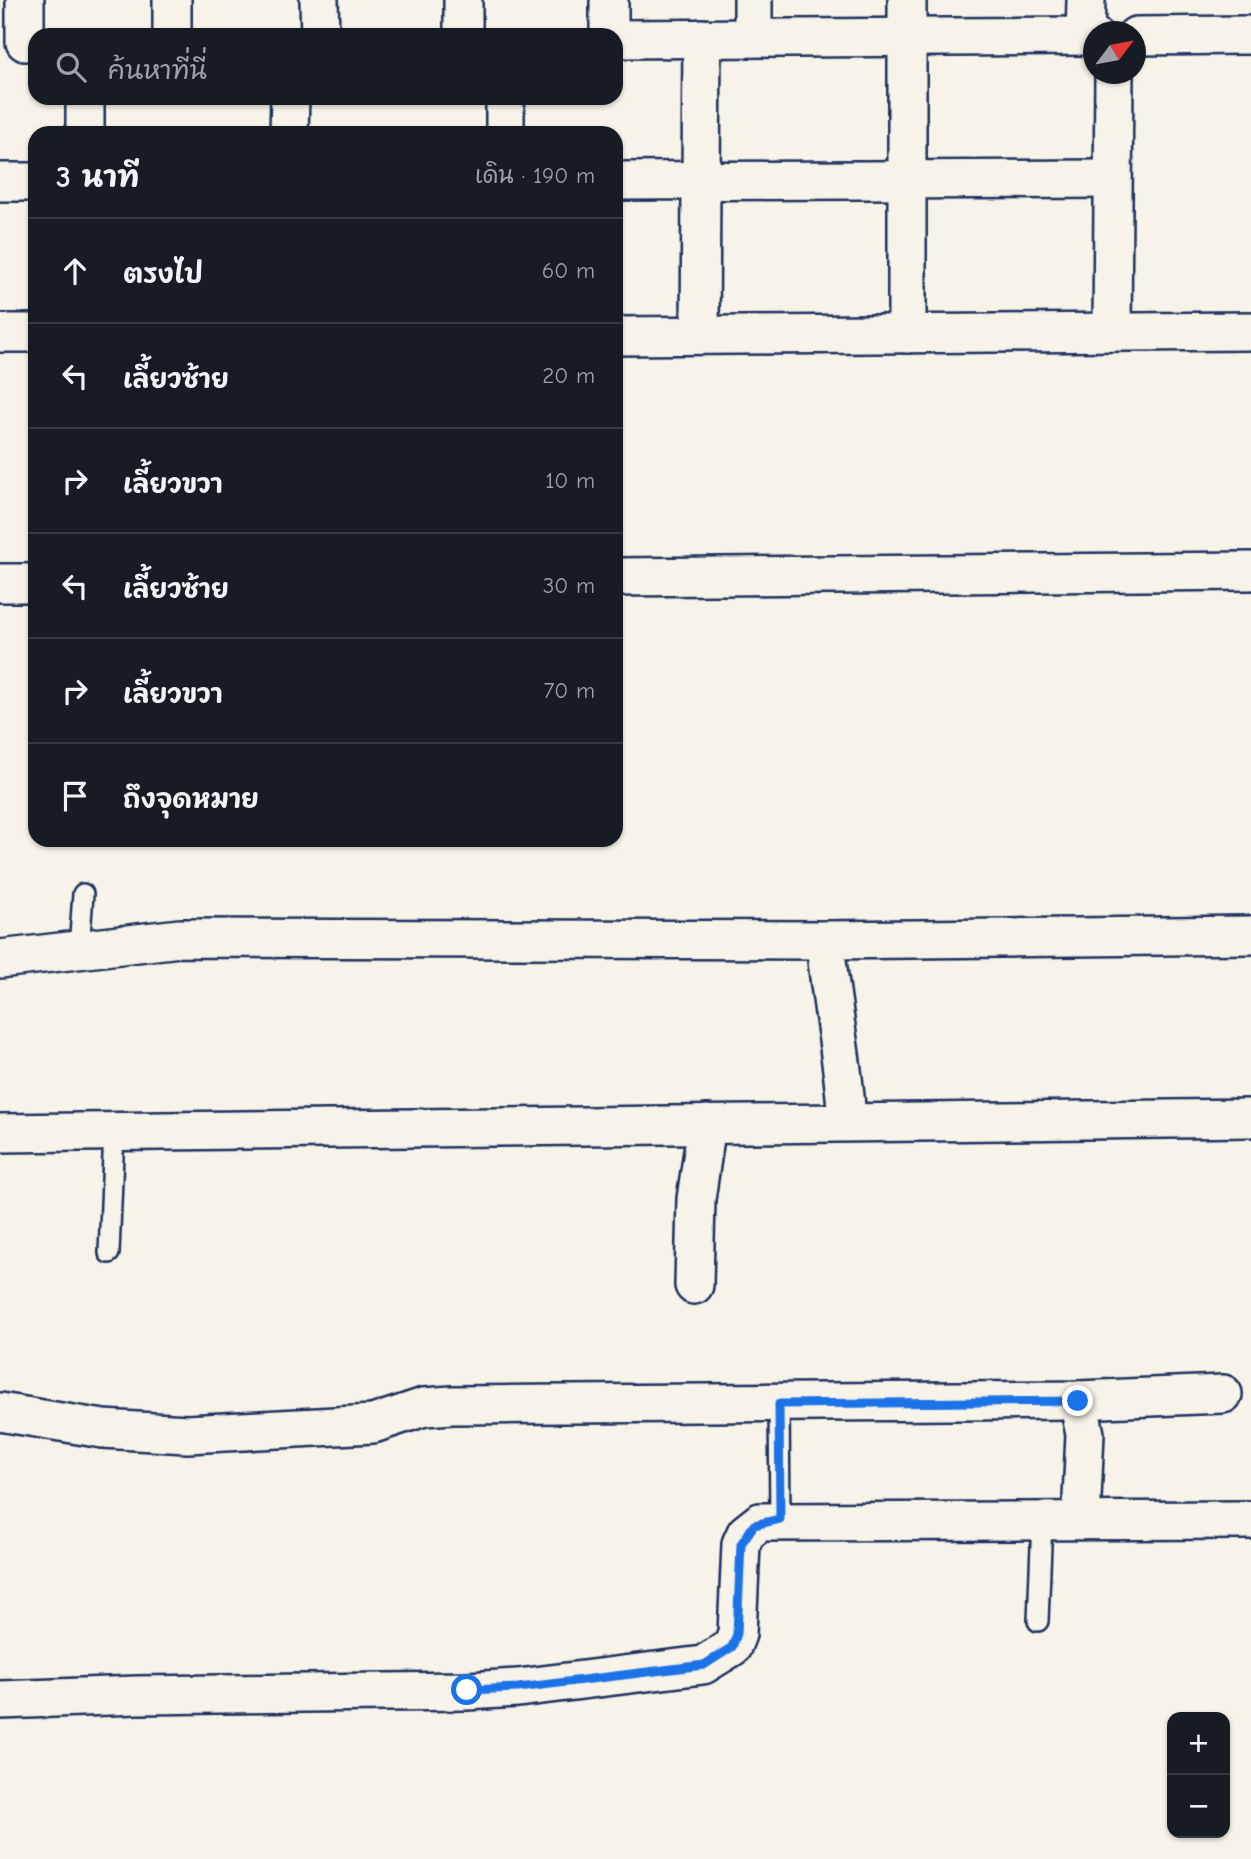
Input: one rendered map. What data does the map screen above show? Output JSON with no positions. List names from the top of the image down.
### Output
{
  "north": "top right",
  "page": {
    "search": "ค้นหาที่นี่",
    "heading": ["3 นาที", "เดิน · 190 m"],
    "list": [
      ["ตรงไป", "60 m"],
      ["เลี้ยวซ้าย", "20 m"],
      ["เลี้ยวขวา", "10 m"],
      ["เลี้ยวซ้าย", "30 m"],
      ["เลี้ยวขวา", "70 m"],
      "ถึงจุดหมาย"
    ],
    "map_buttons": ["+", "−"]
  }
}
